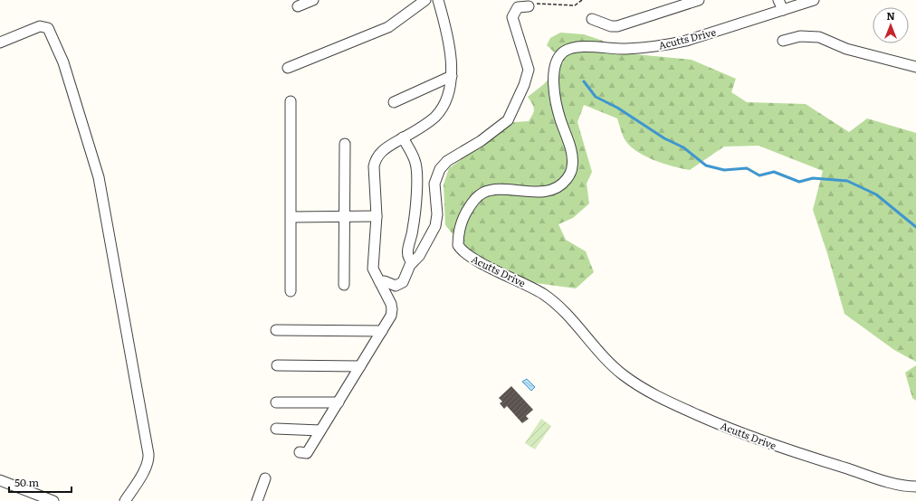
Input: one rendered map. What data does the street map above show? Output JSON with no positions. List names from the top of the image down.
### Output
{
  "streets": {
    "street": ["Acutts Drive"]
  },
  "scale_bar": "50 m",
  "north": "top"
}
